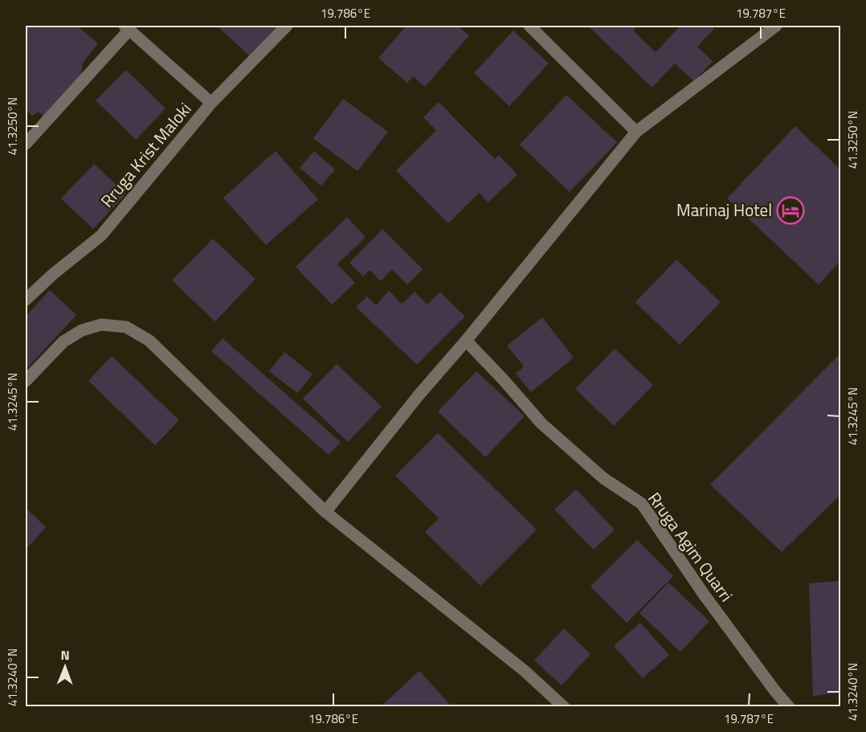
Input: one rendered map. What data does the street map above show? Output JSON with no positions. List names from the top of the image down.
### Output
{
  "streets": {
    "street": ["Rruga Krist Maloki", "Rruga Agim Quarri"]
  },
  "places": {
    "hotel": ["Marinaj Hotel"]
  },
  "north": "top",
  "coordinates": [
    "19.786°E",
    "19.787°E",
    "41.3250°N",
    "41.3245°N",
    "41.3240°N"
  ]
}
